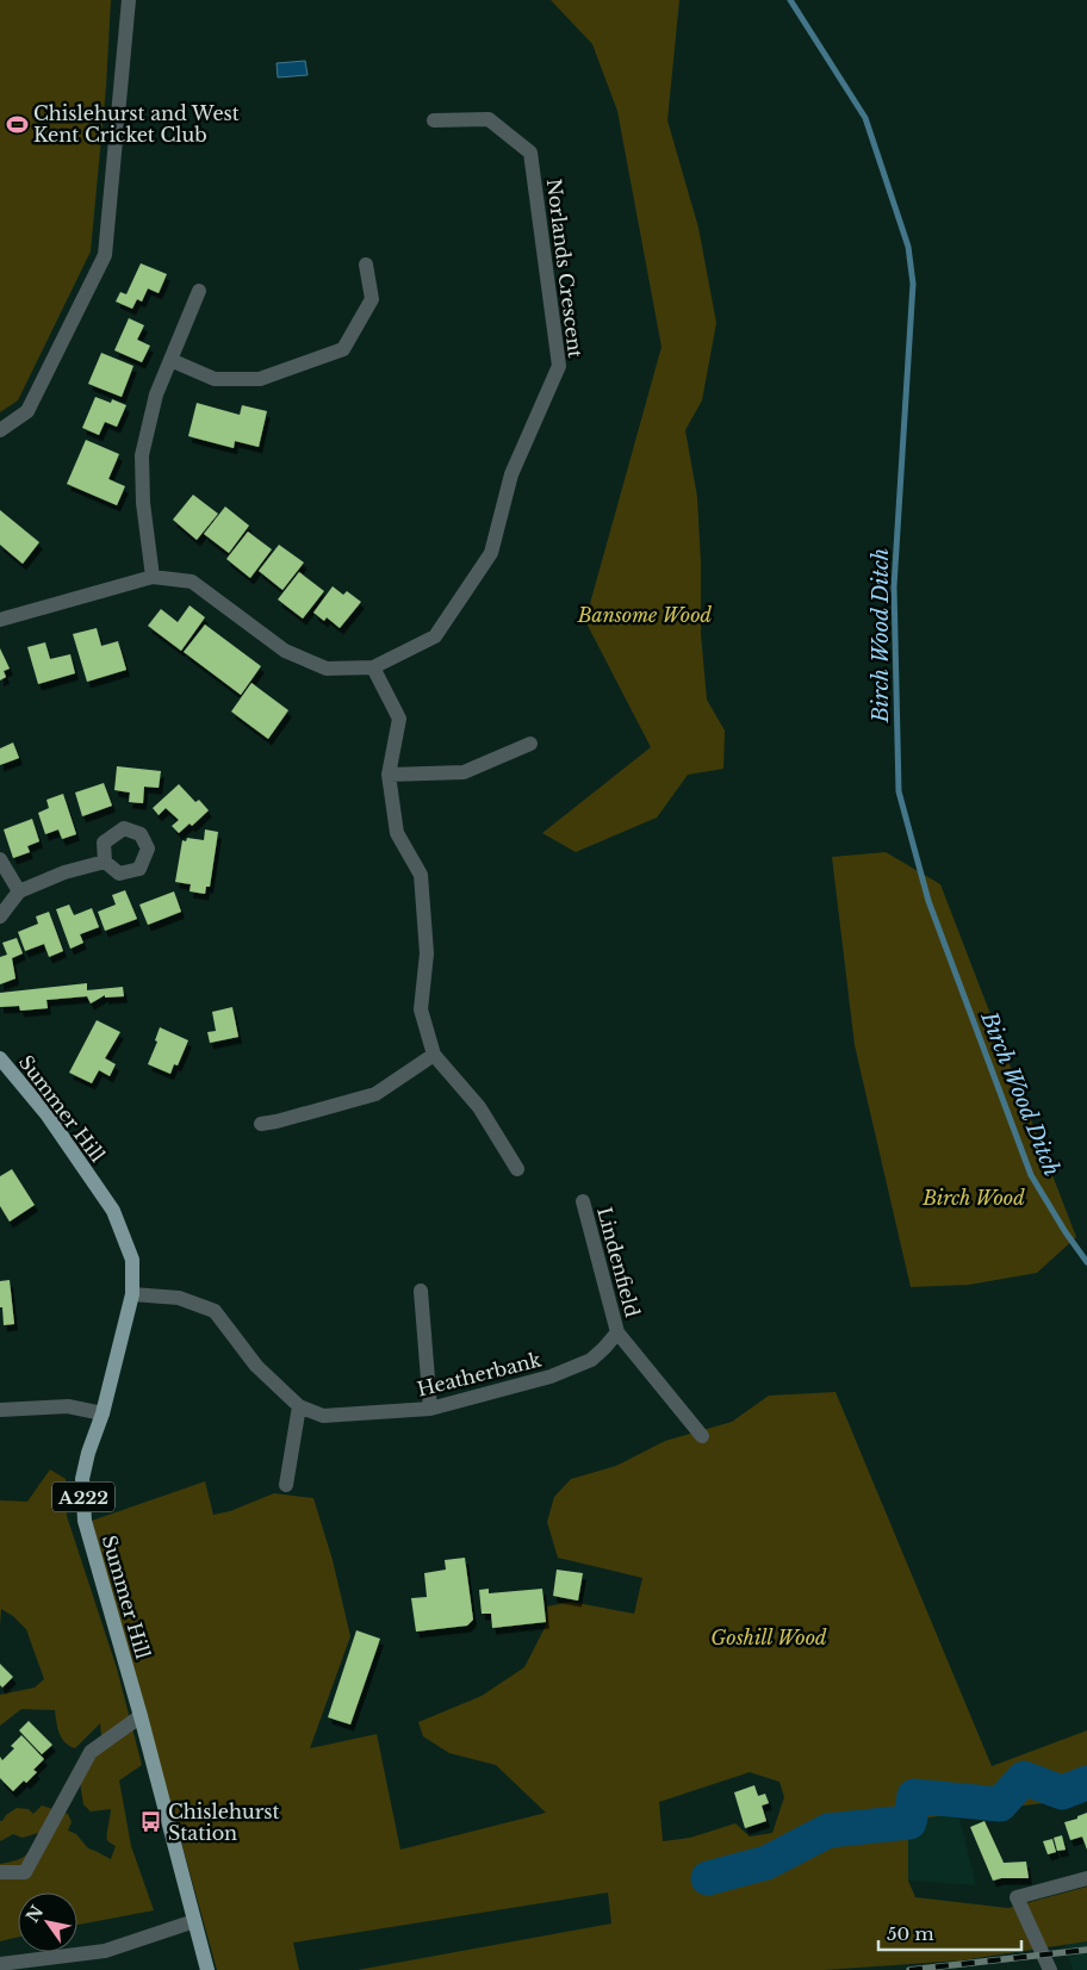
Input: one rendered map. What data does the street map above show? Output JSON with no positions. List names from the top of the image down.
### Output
{
  "streets": {
    "main road": ["Summer Hill", "A222"],
    "street": ["Norlands Crescent", "Lindenfield", "Heatherbank"]
  },
  "crossings": [
    ["Summer Hill", "Heatherbank"],
    ["Lindenfield", "Heatherbank"]
  ],
  "water": ["Birch Wood Ditch"],
  "parks": ["Bansome Wood", "Birch Wood", "Goshill Wood"],
  "places": {
    "sports": ["Chislehurst and West Kent Cricket Club"],
    "bus stop": ["Chislehurst Station"]
  },
  "scale_bar": "50 m",
  "north": "top left"
}
